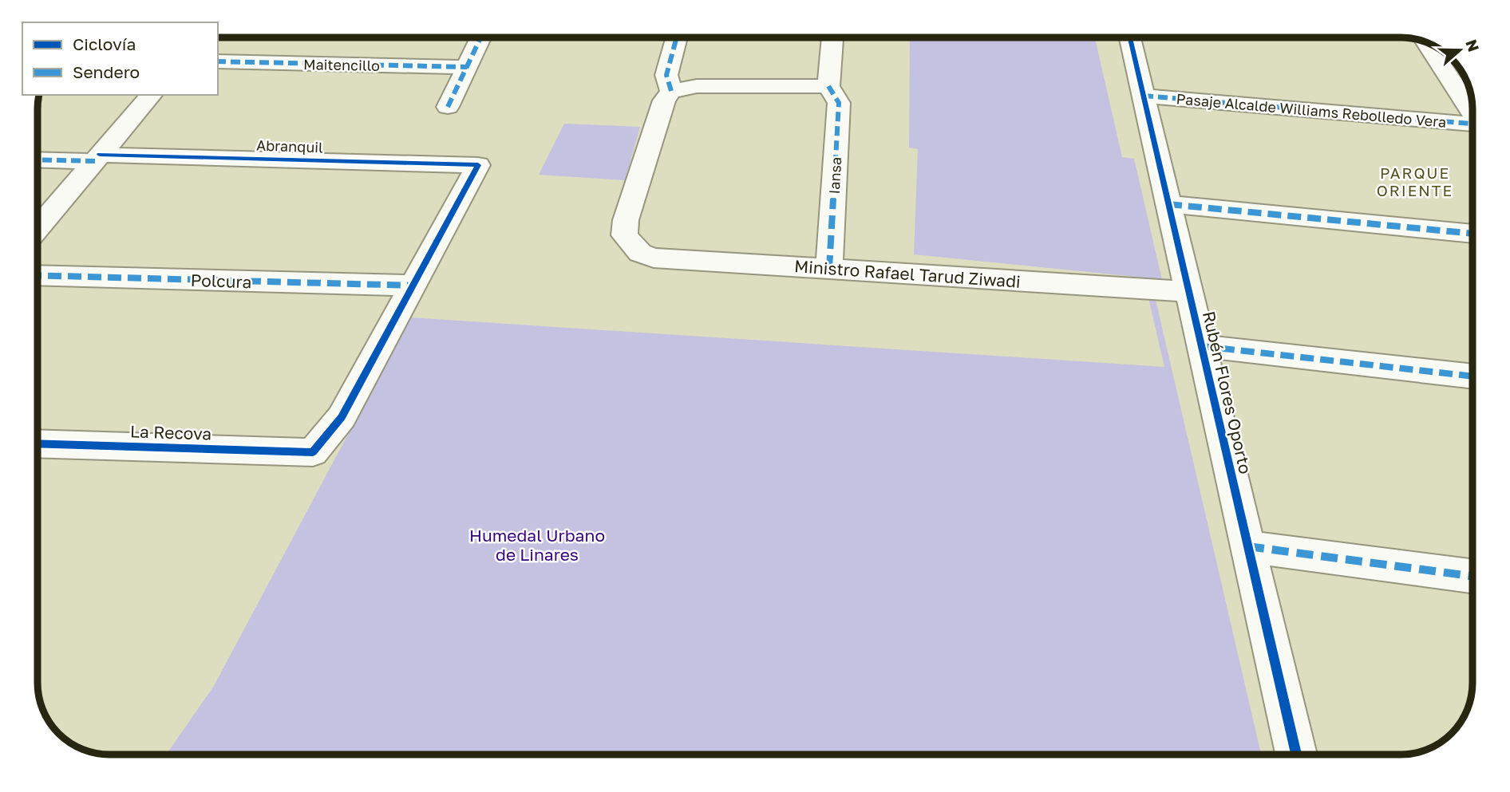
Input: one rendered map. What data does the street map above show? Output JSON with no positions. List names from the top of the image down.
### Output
{
  "streets": {
    "street": [
      "Maitencillo",
      "Pasaje Alcalde Williams Rebolledo Vera",
      "Abranquil",
      "Iansa",
      "Ministro Rafael Tarud Ziwadi",
      "Polcura",
      "Rubén Flores Oporto",
      "La Recova"
    ]
  },
  "crossings": [
    ["Pasaje Alcalde Williams Rebolledo Vera", "Rubén Flores Oporto"],
    ["Abranquil", "Polcura"],
    ["Abranquil", "La Recova"],
    ["Iansa", "Ministro Rafael Tarud Ziwadi"],
    ["Ministro Rafael Tarud Ziwadi", "Rubén Flores Oporto"],
    ["Polcura", "La Recova"]
  ],
  "districts": ["PARQUE ORIENTE"],
  "parks": ["Humedal Urbano de Linares"],
  "legend": ["Ciclovía", "Sendero"],
  "north": "right"
}
